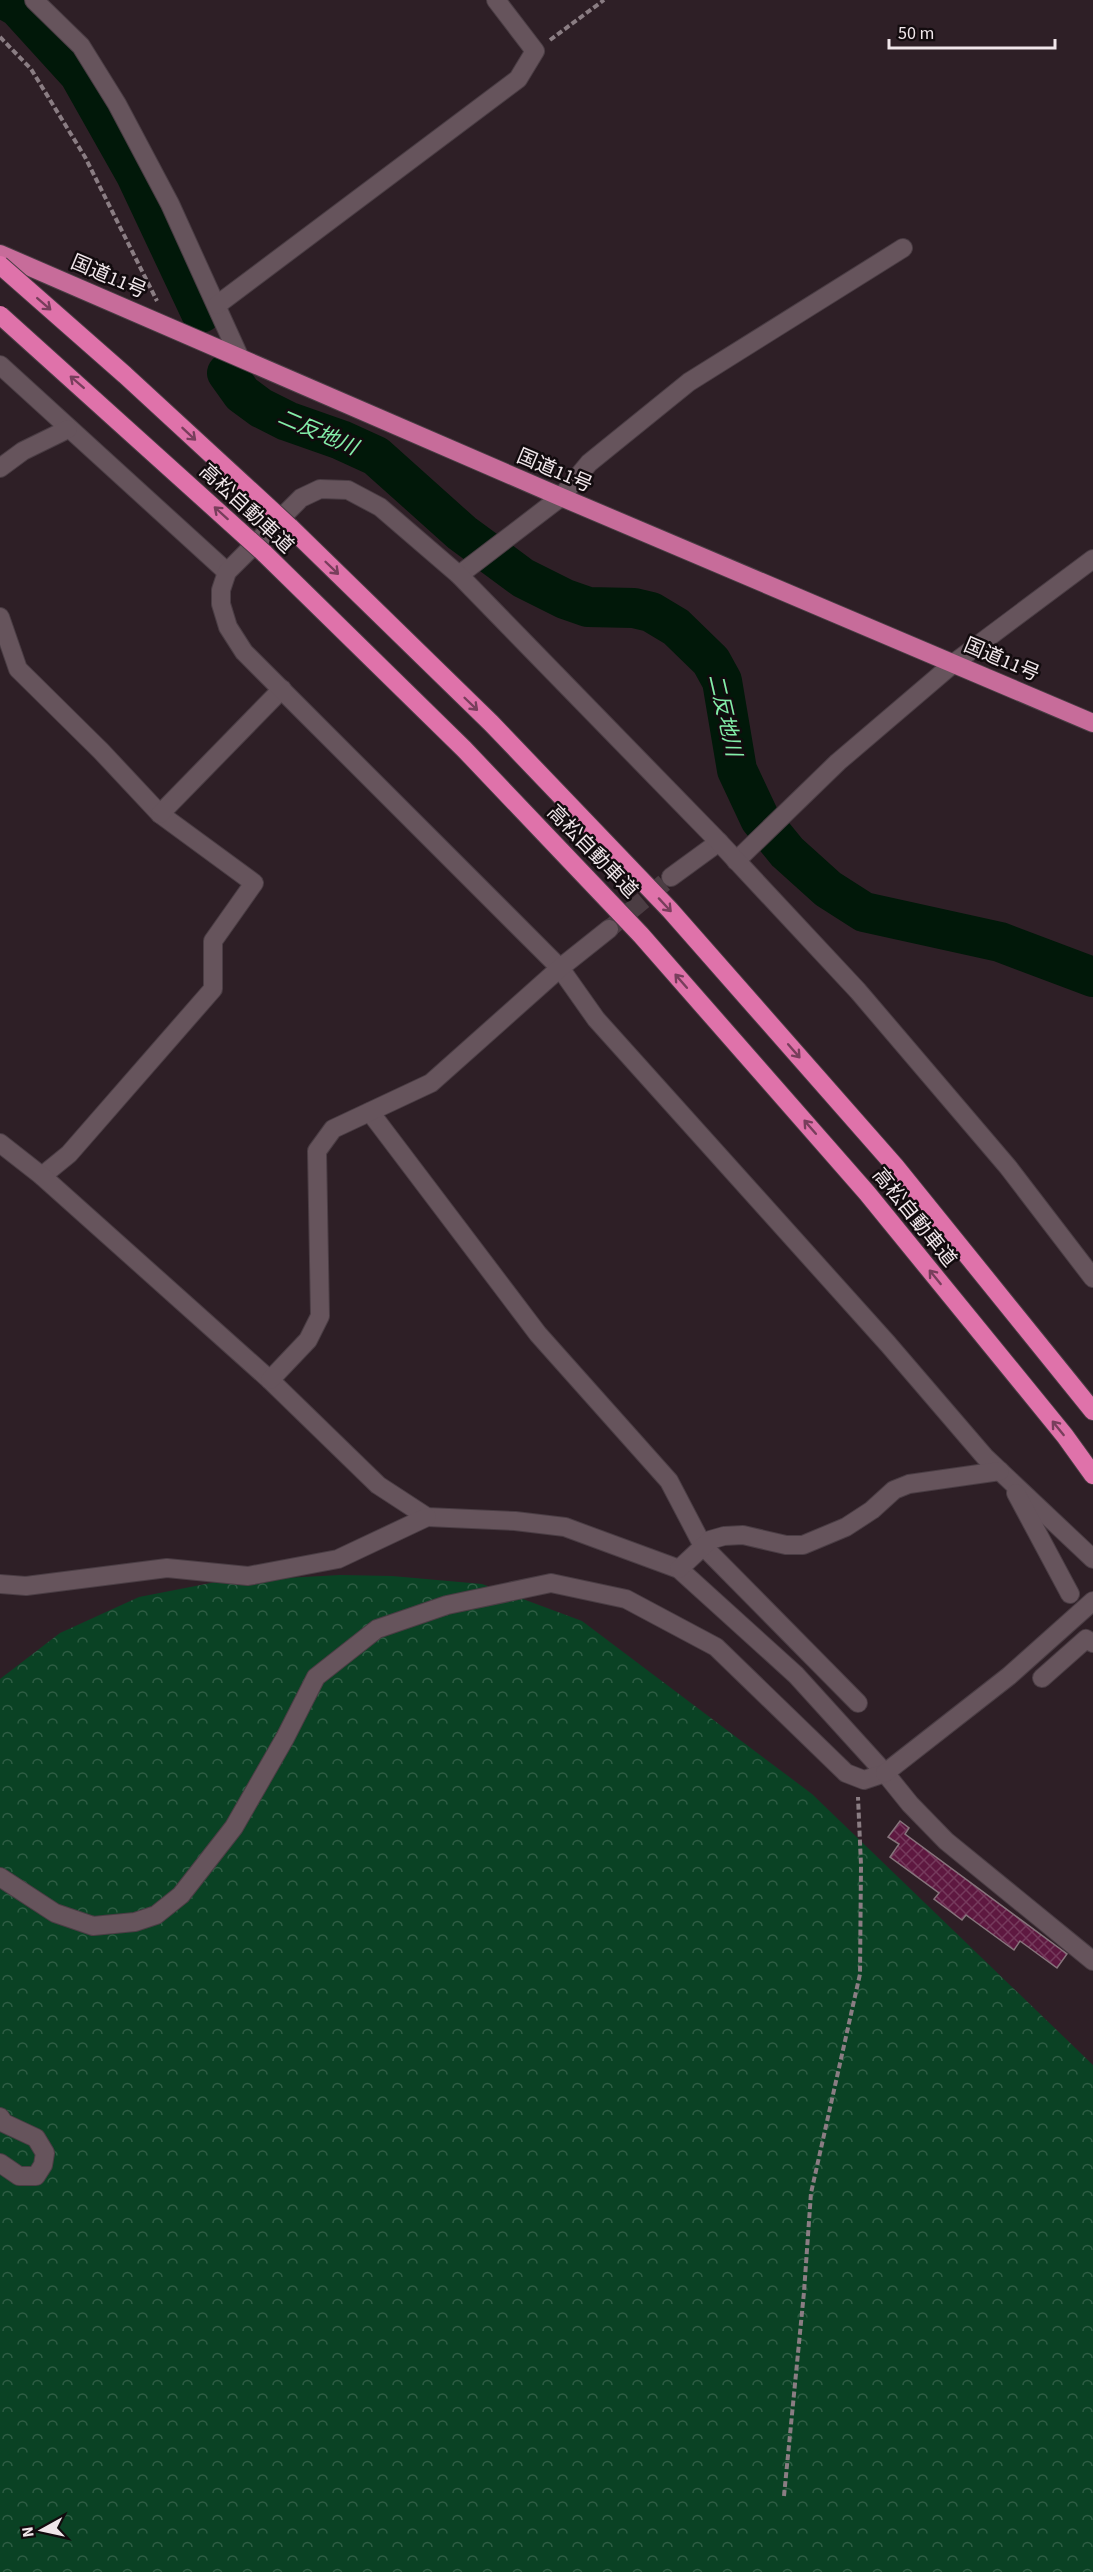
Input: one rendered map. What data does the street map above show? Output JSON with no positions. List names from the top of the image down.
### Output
{
  "streets": {
    "highway": ["国道11号", "高松自動車道"]
  },
  "water": ["二反地川"],
  "scale_bar": "50 m",
  "north": "left"
}
